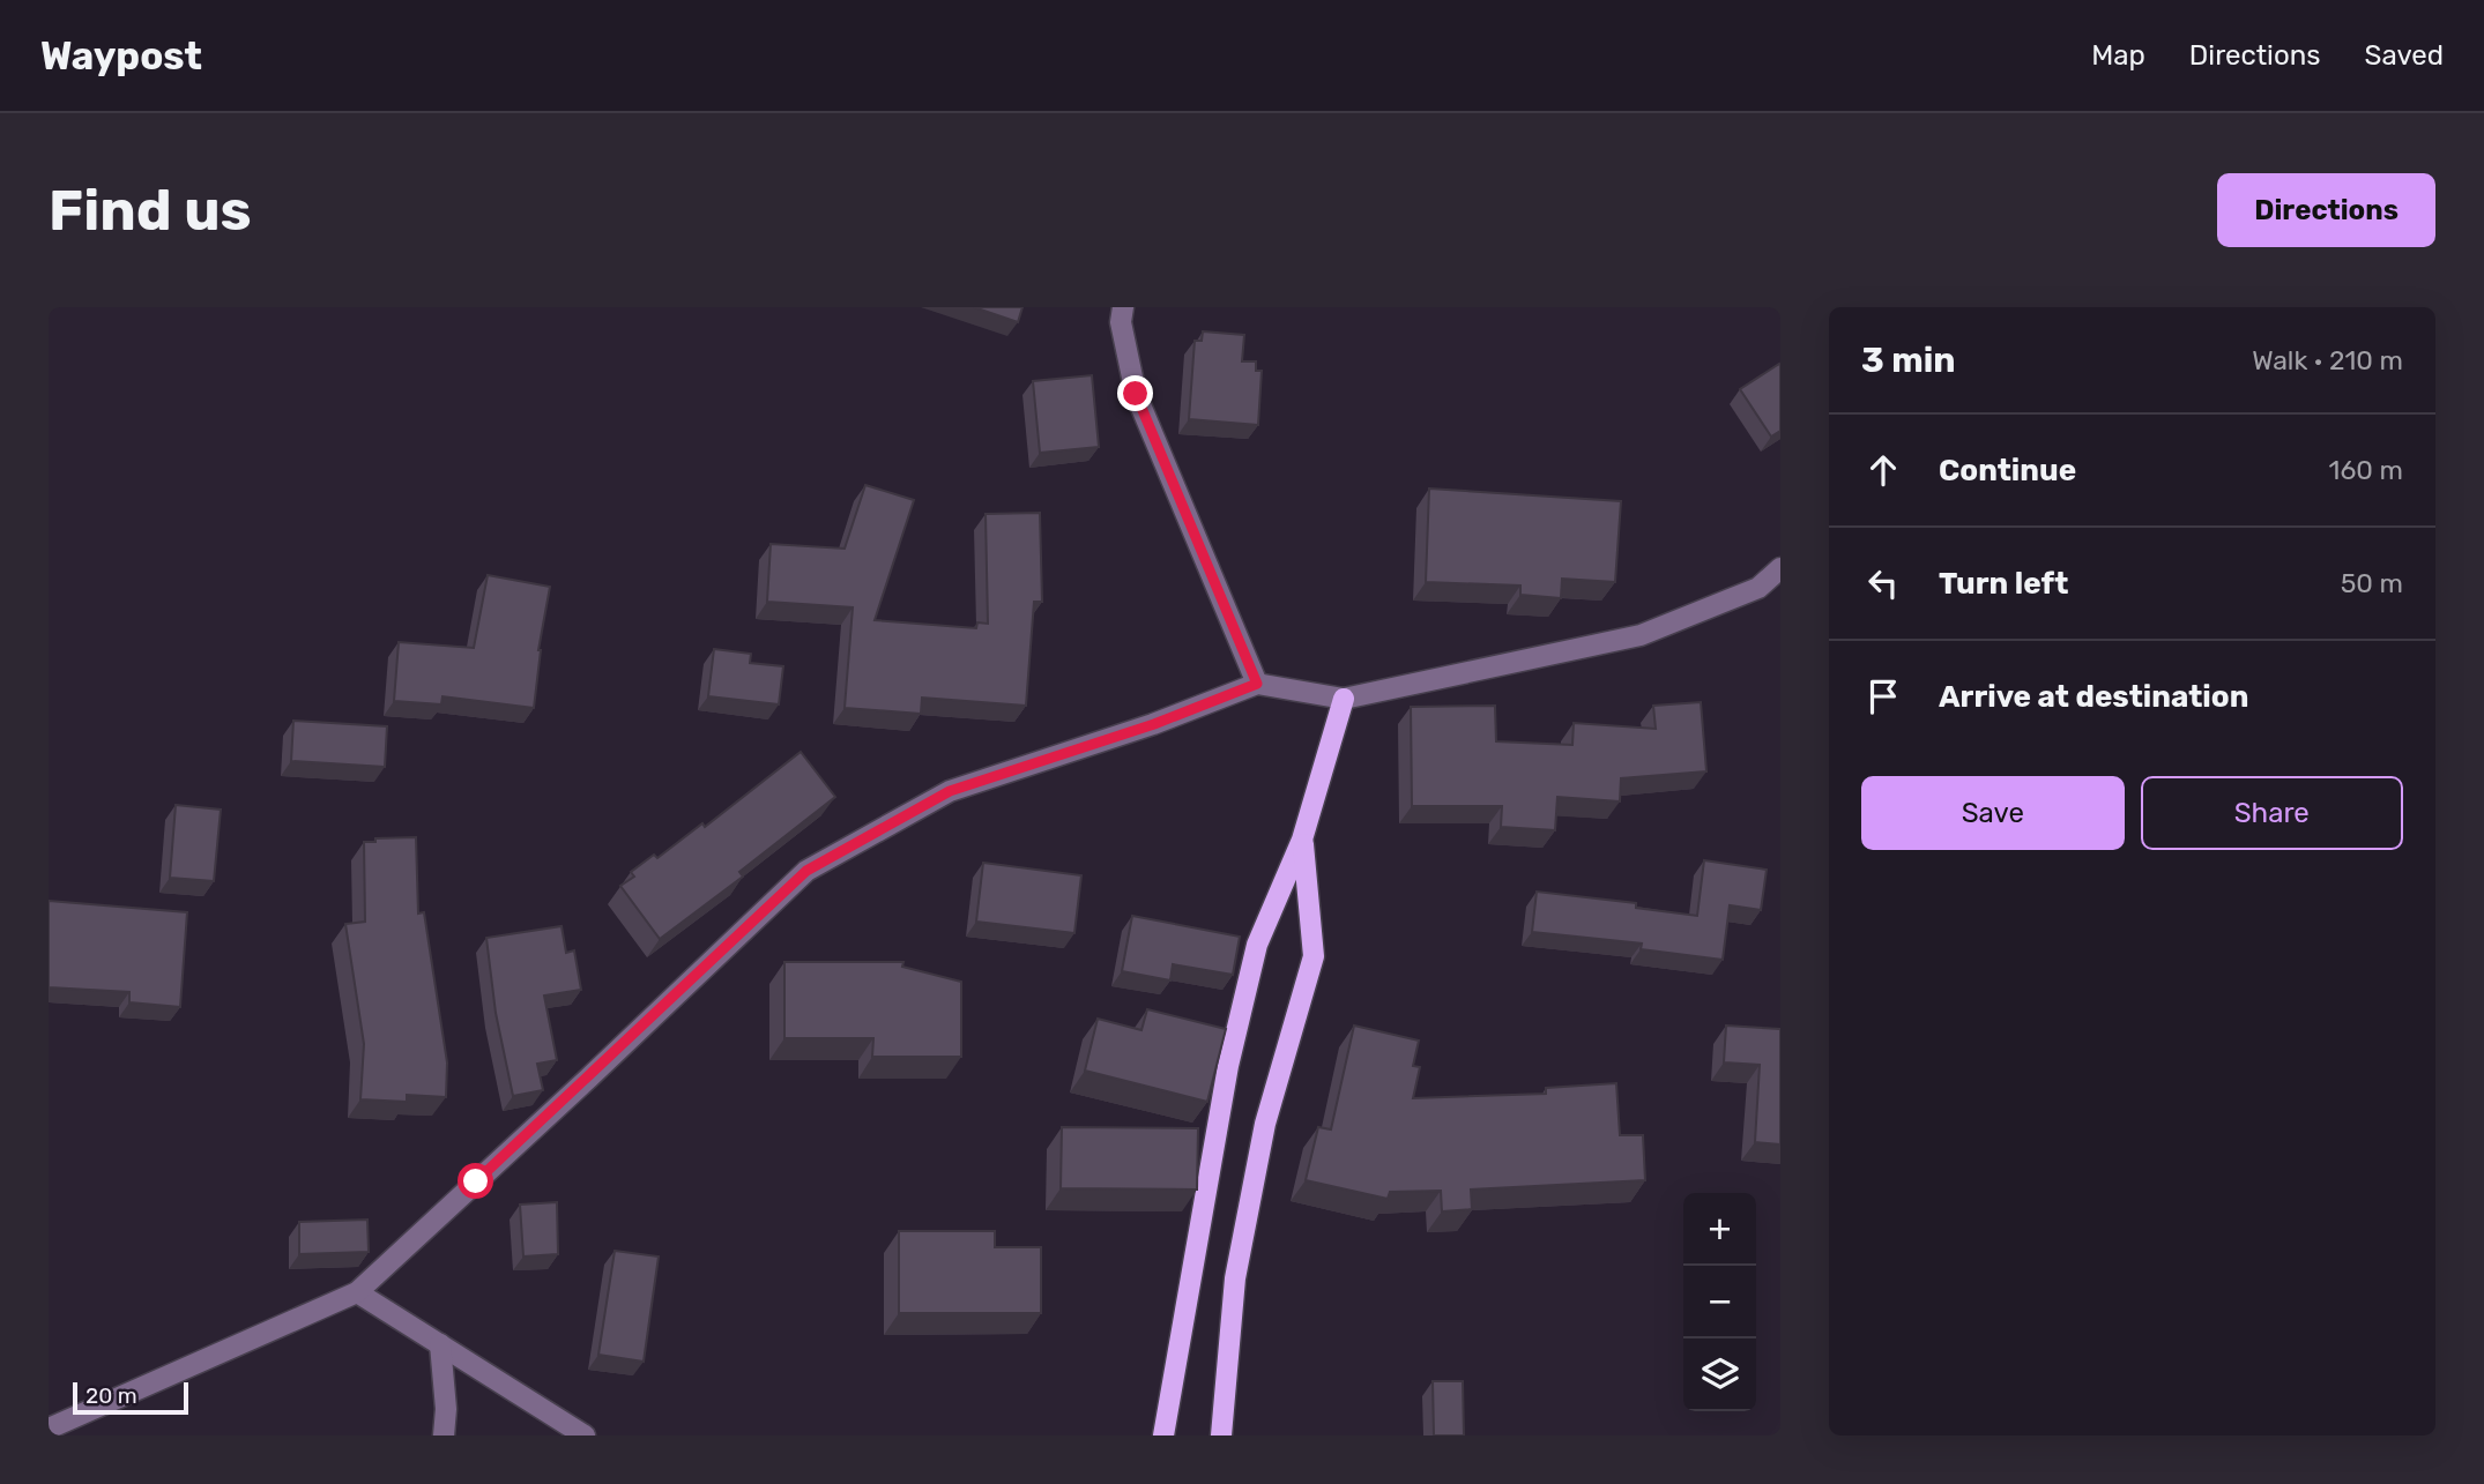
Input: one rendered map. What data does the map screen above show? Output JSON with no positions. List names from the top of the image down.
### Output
{
  "scale_bar": "20 m",
  "page": {
    "header": "Waypost",
    "nav": ["Map", "Directions", "Saved"],
    "buttons": [
      "Directions",
      ["Save", "Share"]
    ],
    "title": "Find us",
    "heading": ["3 min", "Walk · 210 m"],
    "list": [
      ["Continue", "160 m"],
      ["Turn left", "50 m"],
      "Arrive at destination"
    ],
    "map_buttons": ["+", "−"],
    "scale": "20 m"
  }
}
